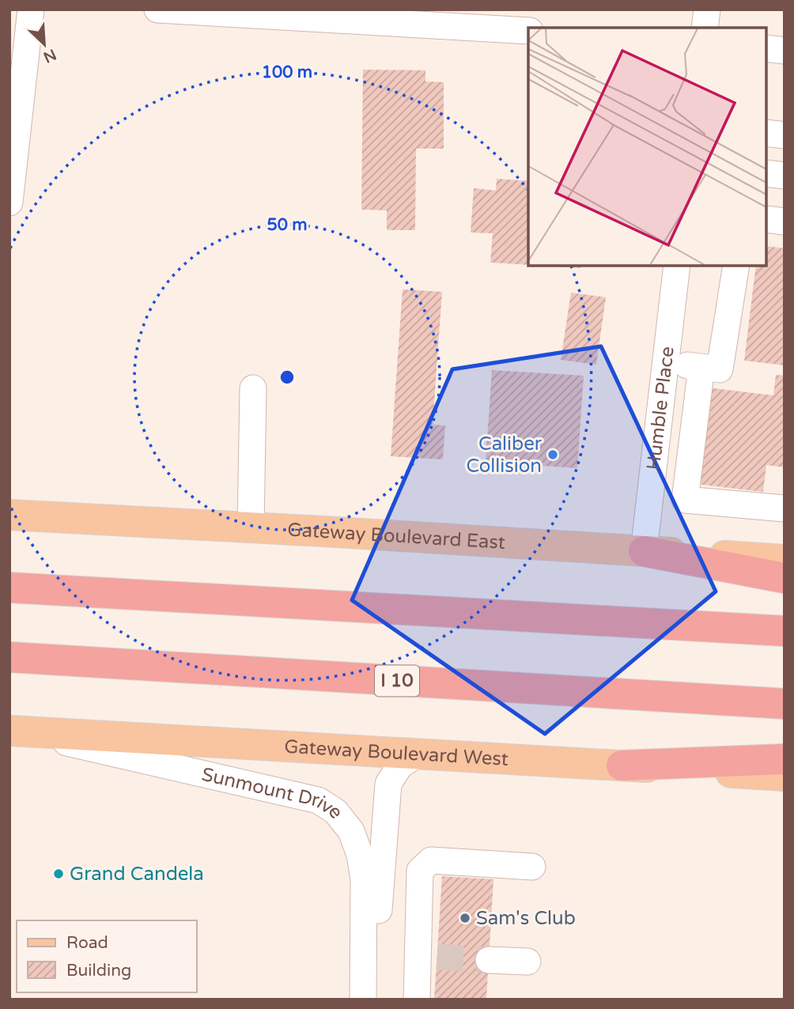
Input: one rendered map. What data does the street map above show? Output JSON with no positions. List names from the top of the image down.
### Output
{
  "streets": {
    "highway": ["I 10"],
    "main road": ["Gateway Boulevard East", "Gateway Boulevard West"],
    "street": ["Humble Place", "Sunmount Drive"]
  },
  "crossings": [
    ["Humble Place", "Gateway Boulevard East"],
    ["Gateway Boulevard West", "Sunmount Drive"]
  ],
  "places": ["Caliber Collision", "Grand Candela", "Sam's Club"],
  "legend": ["Road", "Building"],
  "north": "bottom right",
  "rings": ["100 m", "50 m"]
}
